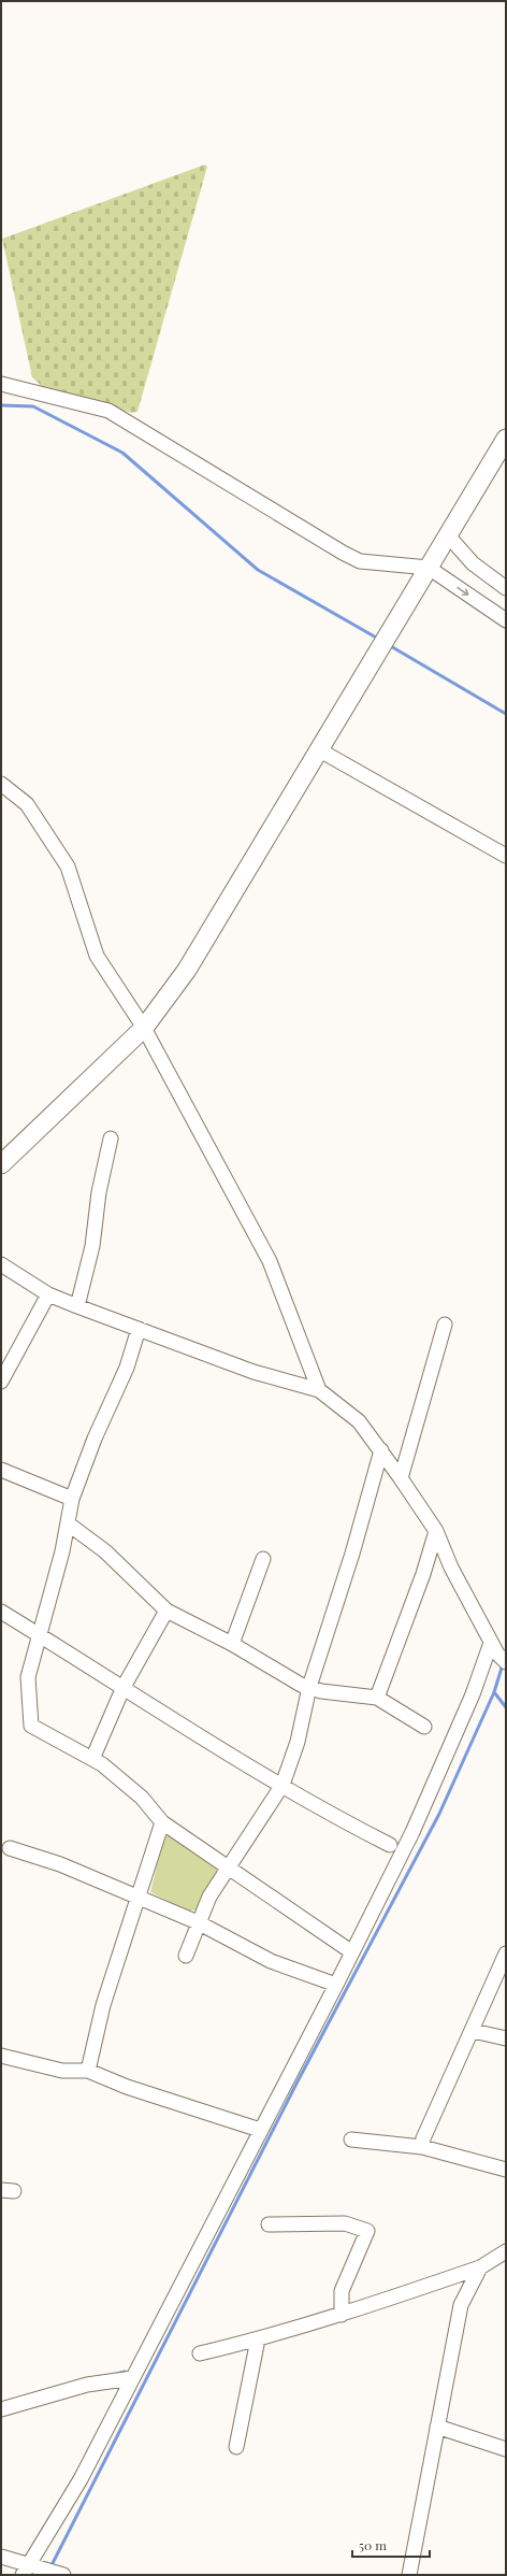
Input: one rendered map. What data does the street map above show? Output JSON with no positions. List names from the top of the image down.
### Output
{
  "scale_bar": "50 m"
}
